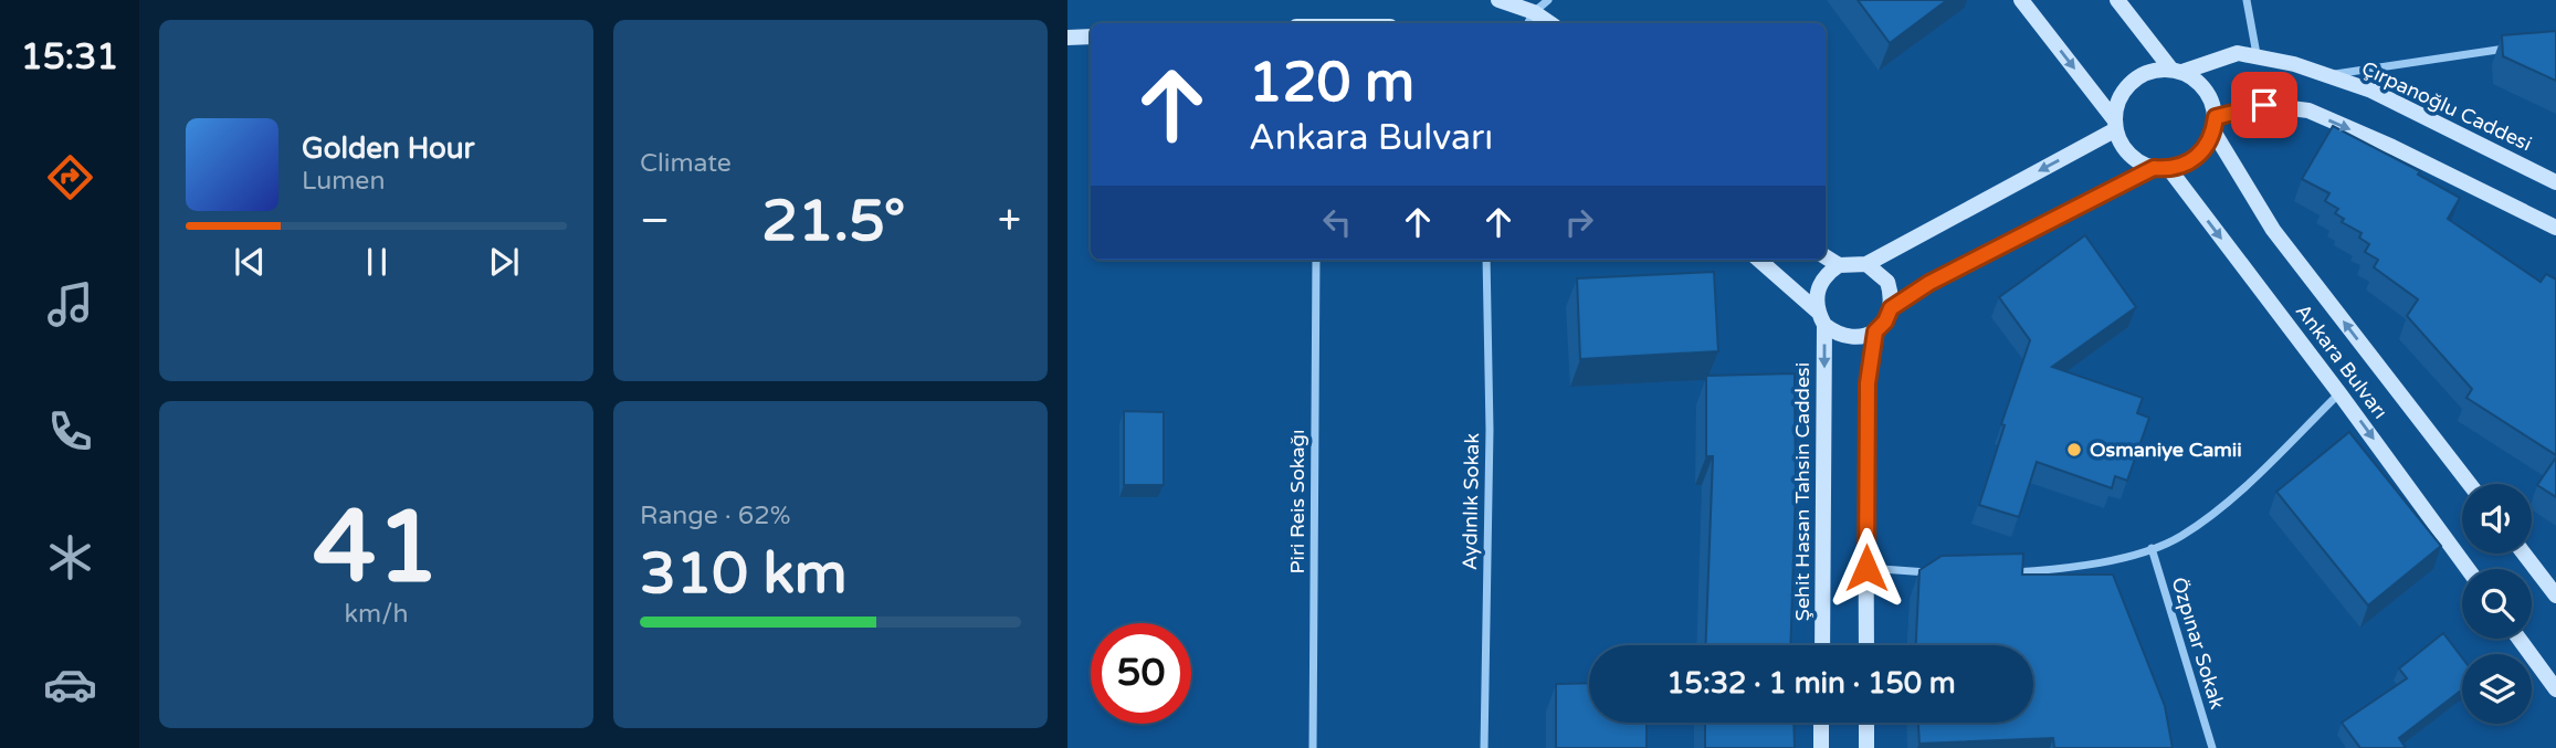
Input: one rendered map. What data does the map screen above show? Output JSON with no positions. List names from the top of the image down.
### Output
{
  "streets": {
    "main road": ["Çırpanoğlu Caddesi", "Ankara Bulvarı", "Şehit Hasan Tahsin Caddesi"],
    "street": ["Piri Reis Sokağı", "Aydınlık Sokak", "Özpınar Sokak"]
  },
  "crossings": [
    ["Çırpanoğlu Caddesi", "Ankara Bulvarı"]
  ],
  "places": ["Osmaniye Camii"],
  "page": {
    "tabs": "15:31",
    "tile": [
      "Climate",
      ["41", "km/h"],
      ["Range · 62%", "310 km"]
    ],
    "turn": ["120 m", "Ankara Bulvarı"],
    "song": ["Golden Hour", "Lumen"],
    "heat": ["−", "21.5°", "+"],
    "limit": "50",
    "trip": "15:32 · 1 min · 150 m"
  }
}
